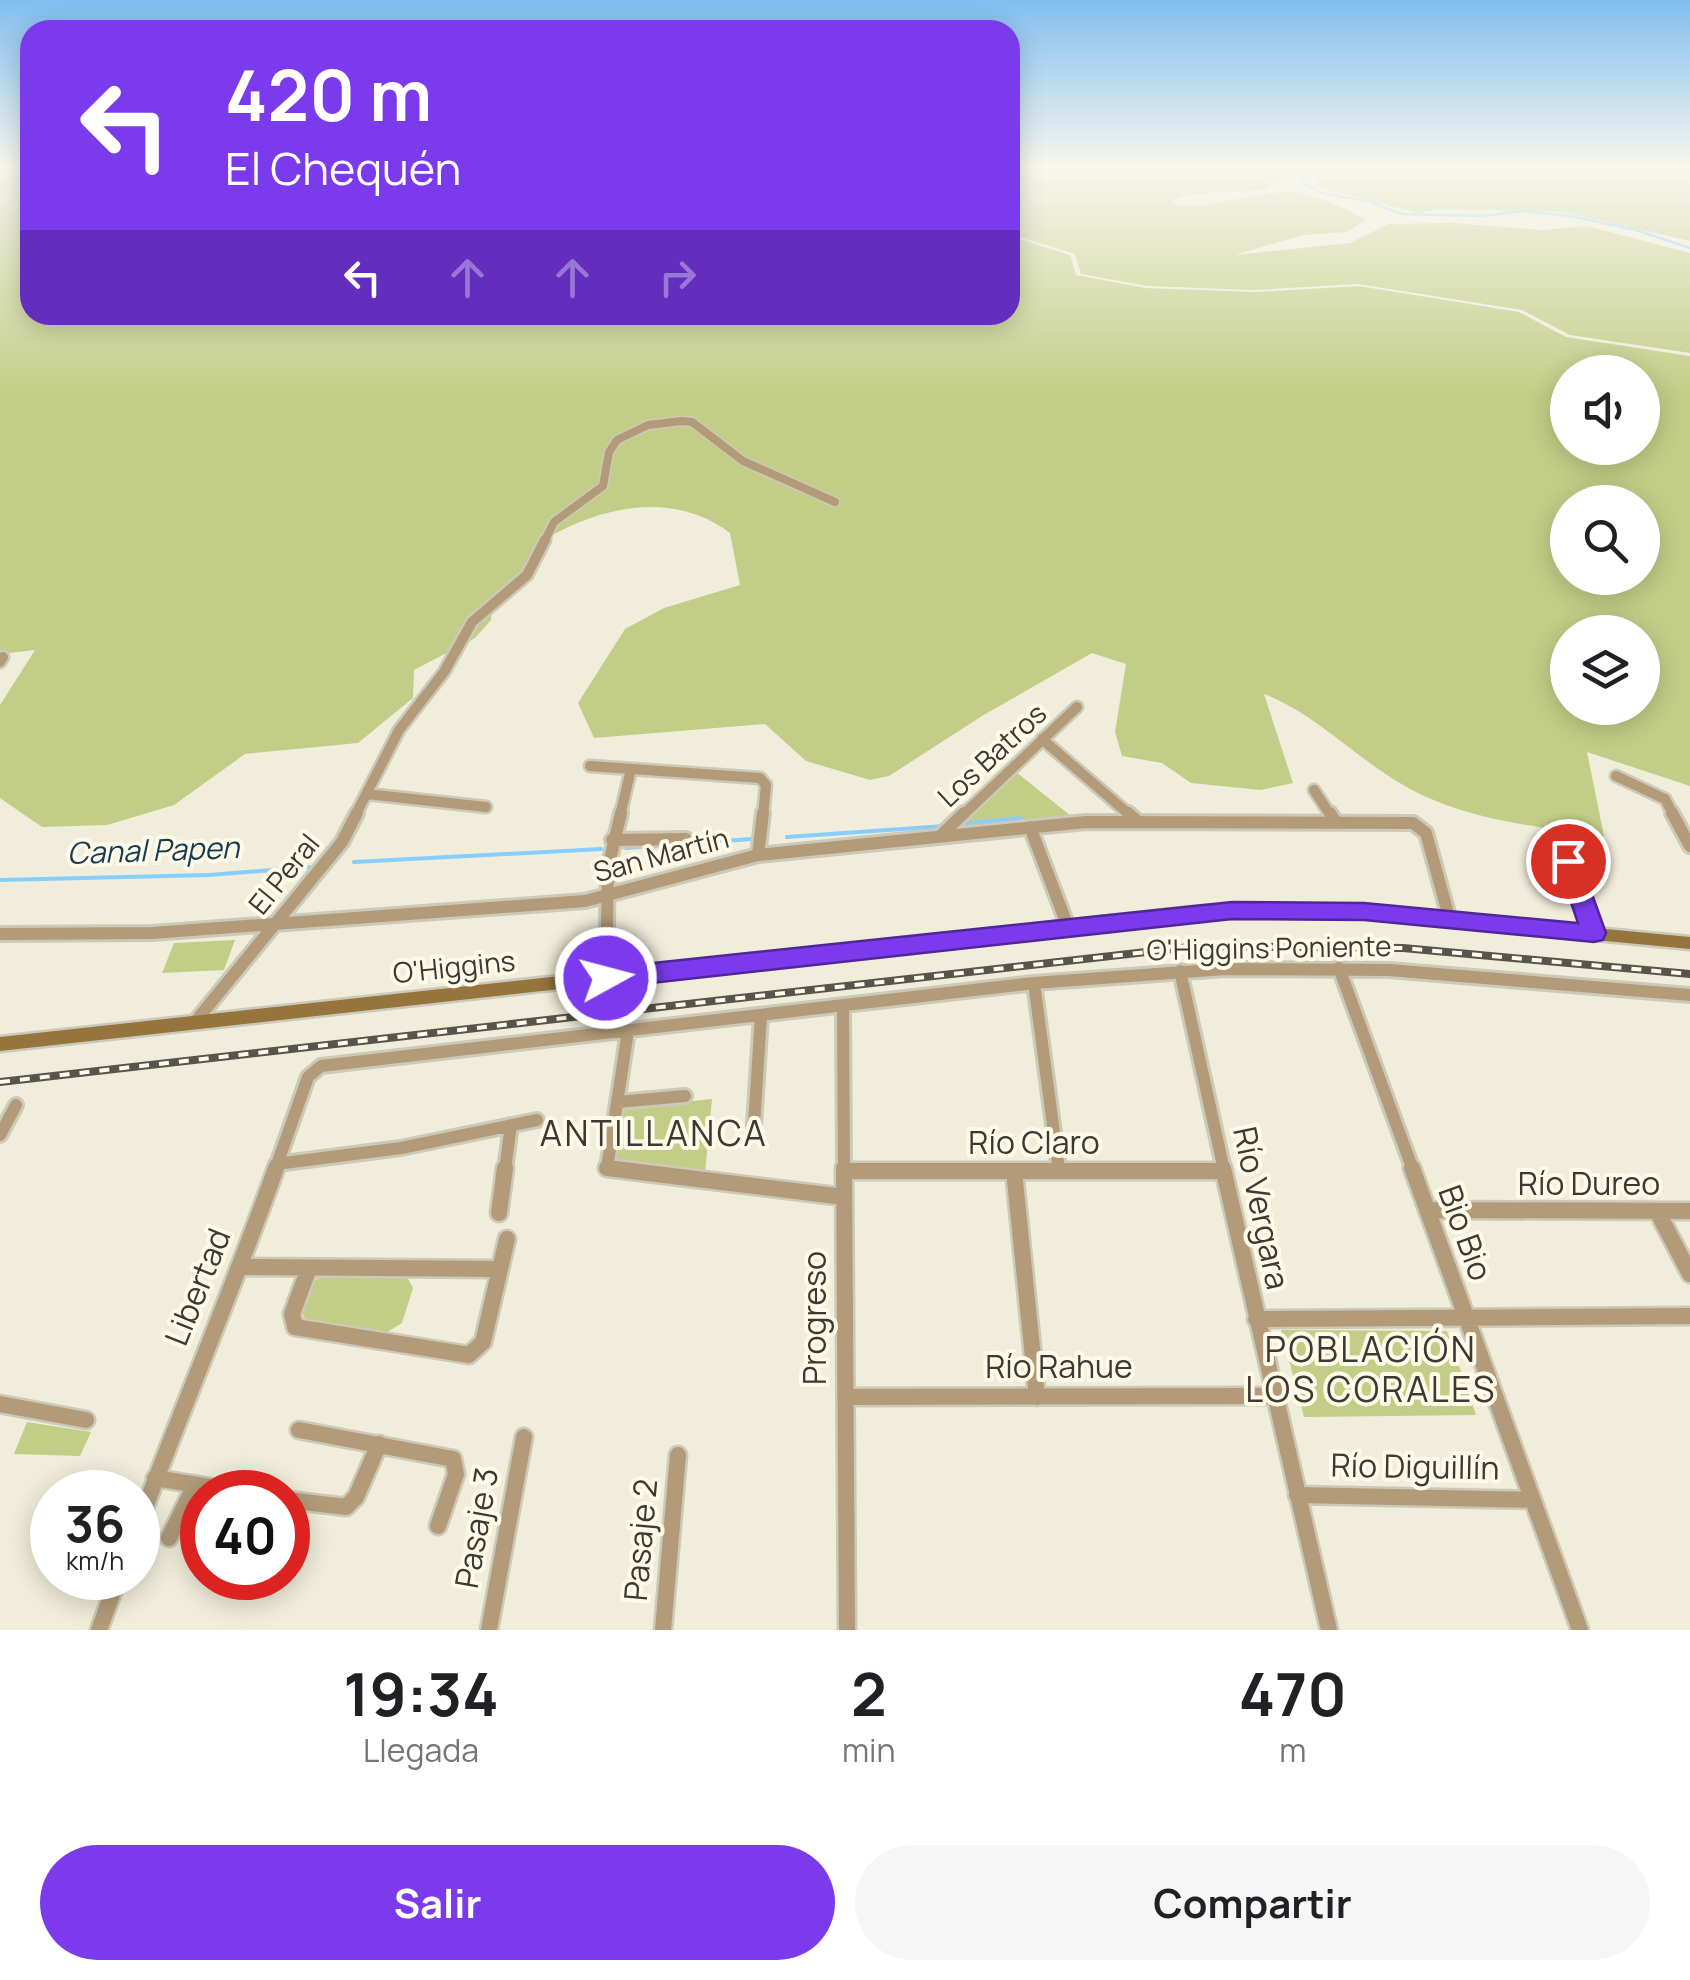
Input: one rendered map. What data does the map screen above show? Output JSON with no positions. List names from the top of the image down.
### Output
{
  "streets": {
    "street": [
      "Los Batros",
      "San Martín",
      "El Peral",
      "O'Higgins Poniente",
      "O'Higgins",
      "Río Claro",
      "Río Dureo",
      "Río Vergara",
      "Bio Bio",
      "Libertad",
      "Progreso",
      "Río Rahue",
      "Río Diguillín",
      "Pasaje 3",
      "Pasaje 2"
    ]
  },
  "crossings": [
    ["Los Batros", "San Martín"],
    ["San Martín", "El Peral"],
    ["San Martín", "O'Higgins"],
    ["El Peral", "O'Higgins"],
    ["O'Higgins Poniente", "Río Vergara"],
    ["O'Higgins Poniente", "Bio Bio"],
    ["O'Higgins Poniente", "Libertad"],
    ["O'Higgins Poniente", "Progreso"],
    ["Río Claro", "Río Vergara"],
    ["Río Claro", "Progreso"],
    ["Río Dureo", "Bio Bio"],
    ["Río Vergara", "Río Rahue"],
    ["Río Vergara", "Río Diguillín"],
    ["Bio Bio", "Río Diguillín"],
    ["Progreso", "Río Rahue"]
  ],
  "districts": ["ANTILLANCA", "POBLACIÓN LOS CORALES"],
  "water": ["Canal Papen"],
  "page": {
    "turn": ["420 m", "El Chequén"],
    "speed": "36 km/h",
    "limit": "40",
    "eta": [
      "19:34",
      "Llegada",
      "2",
      "min",
      "470",
      "m"
    ],
    "buttons": ["Salir", "Compartir"]
  }
}
